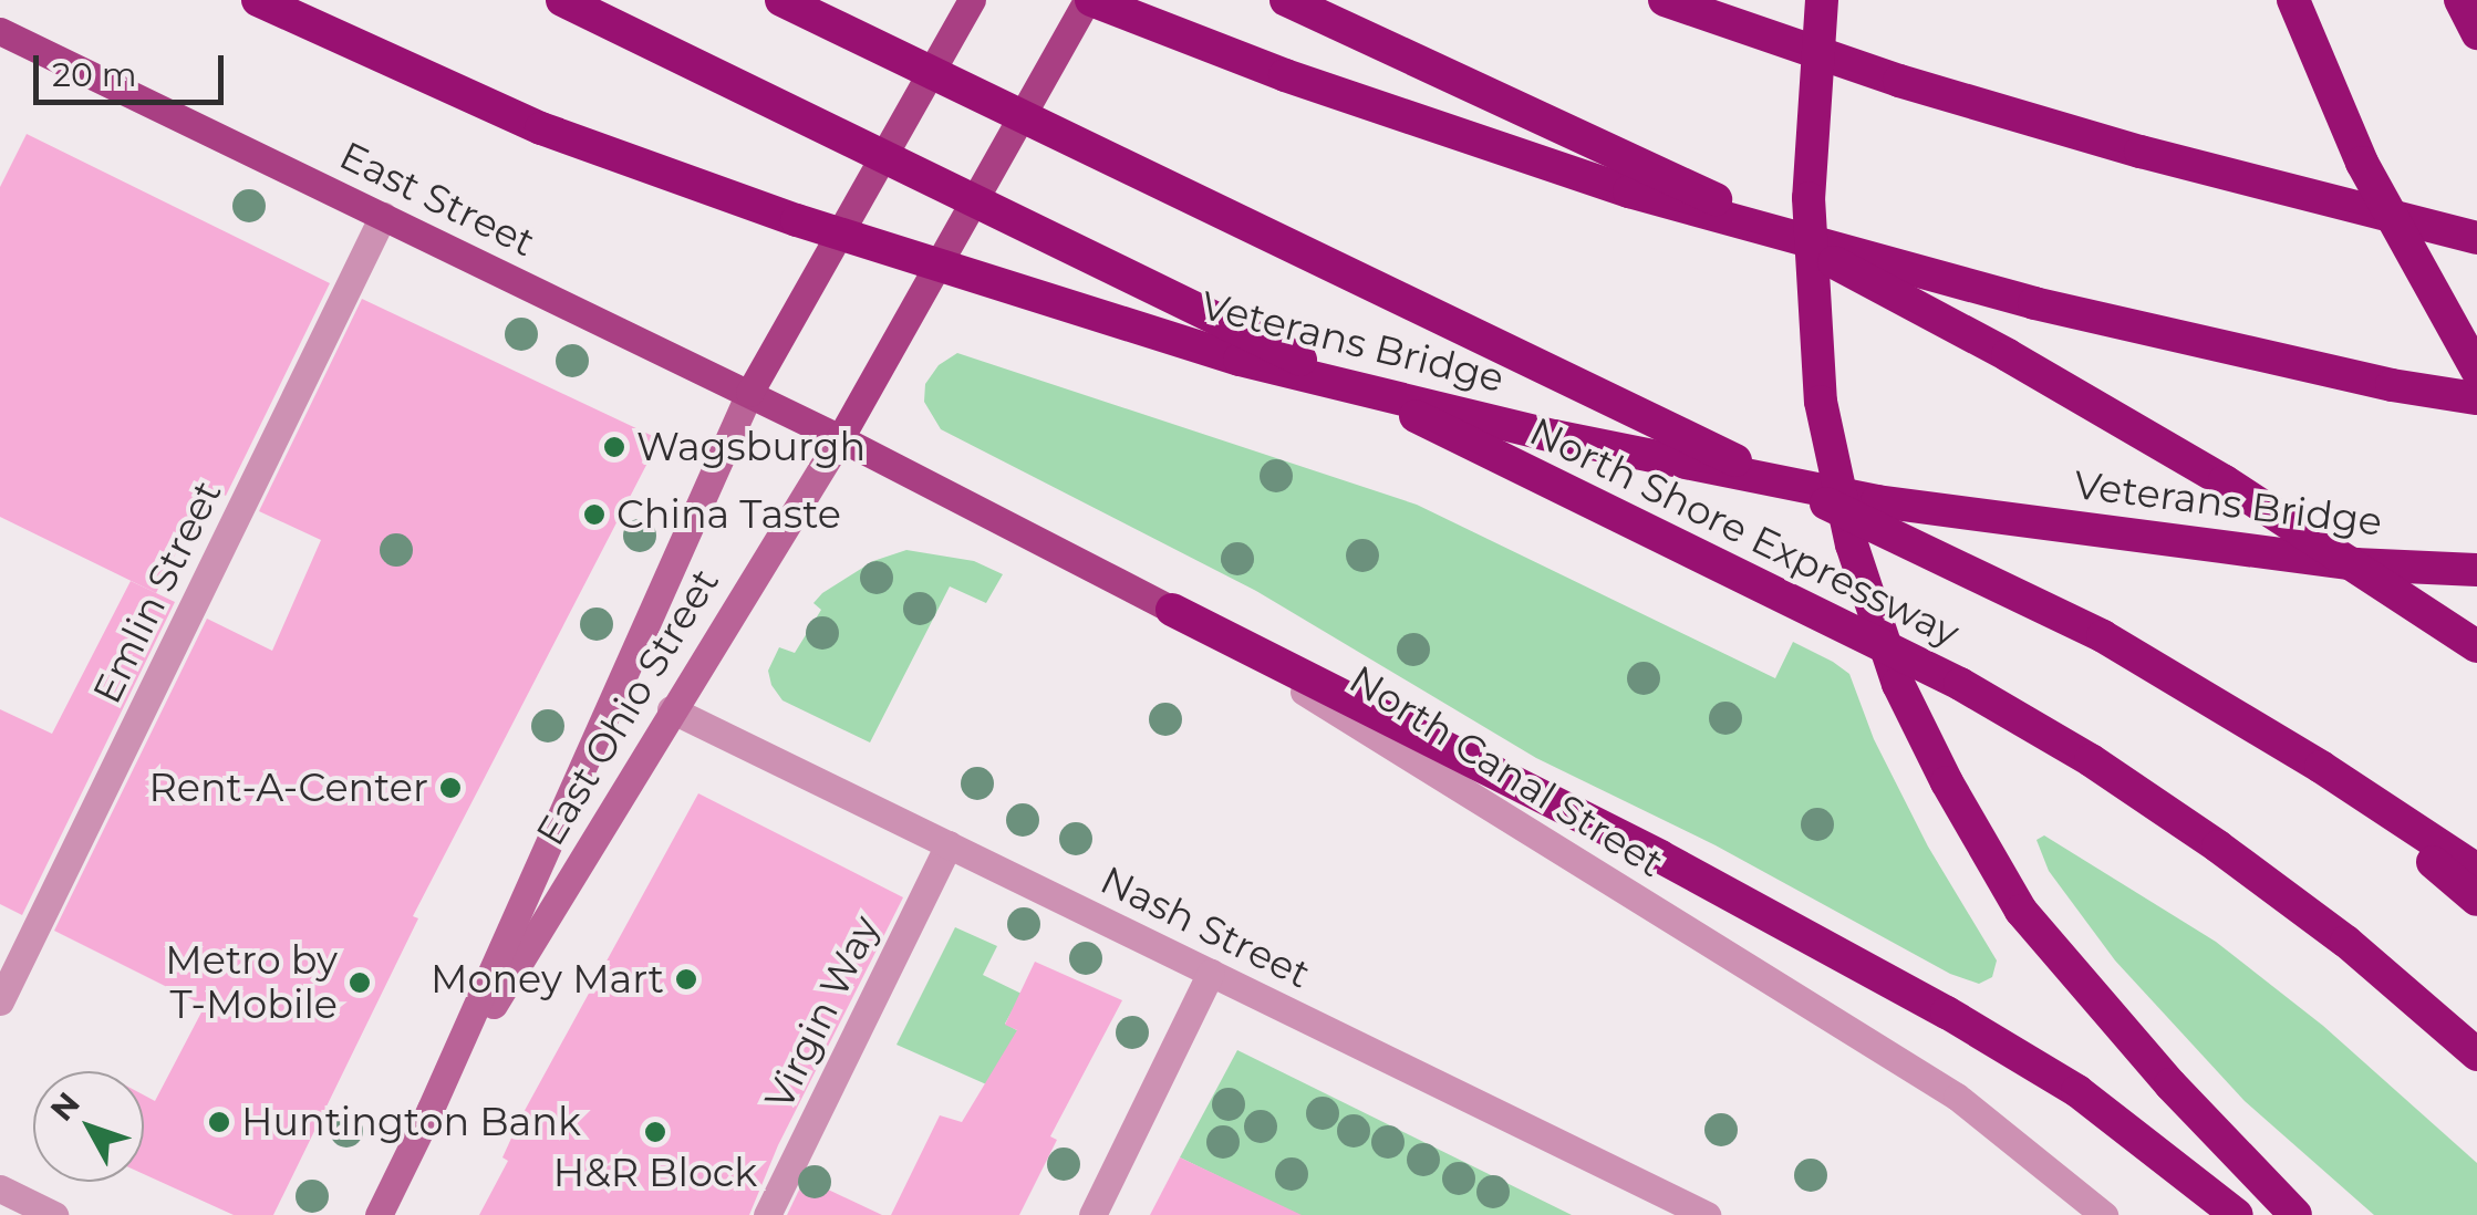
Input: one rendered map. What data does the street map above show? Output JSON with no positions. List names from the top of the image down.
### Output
{
  "streets": {
    "highway": ["Veterans Bridge", "North Shore Expressway"],
    "main road": ["East Street", "East Ohio Street", "North Canal Street"],
    "street": ["Emlin Street", "Nash Street", "Virgin Way"]
  },
  "crossings": [
    ["East Street", "Emlin Street"],
    ["East Street", "East Ohio Street"],
    ["East Street", "North Canal Street"],
    ["East Ohio Street", "North Canal Street"],
    ["East Ohio Street", "Nash Street"],
    ["Nash Street", "Virgin Way"]
  ],
  "places": [
    "Wagsburgh",
    "China Taste",
    "Rent-A-Center",
    "Money Mart",
    "Metro by T-Mobile",
    "Huntington Bank",
    "H&R Block"
  ],
  "scale_bar": "20 m",
  "north": "top left"
}
